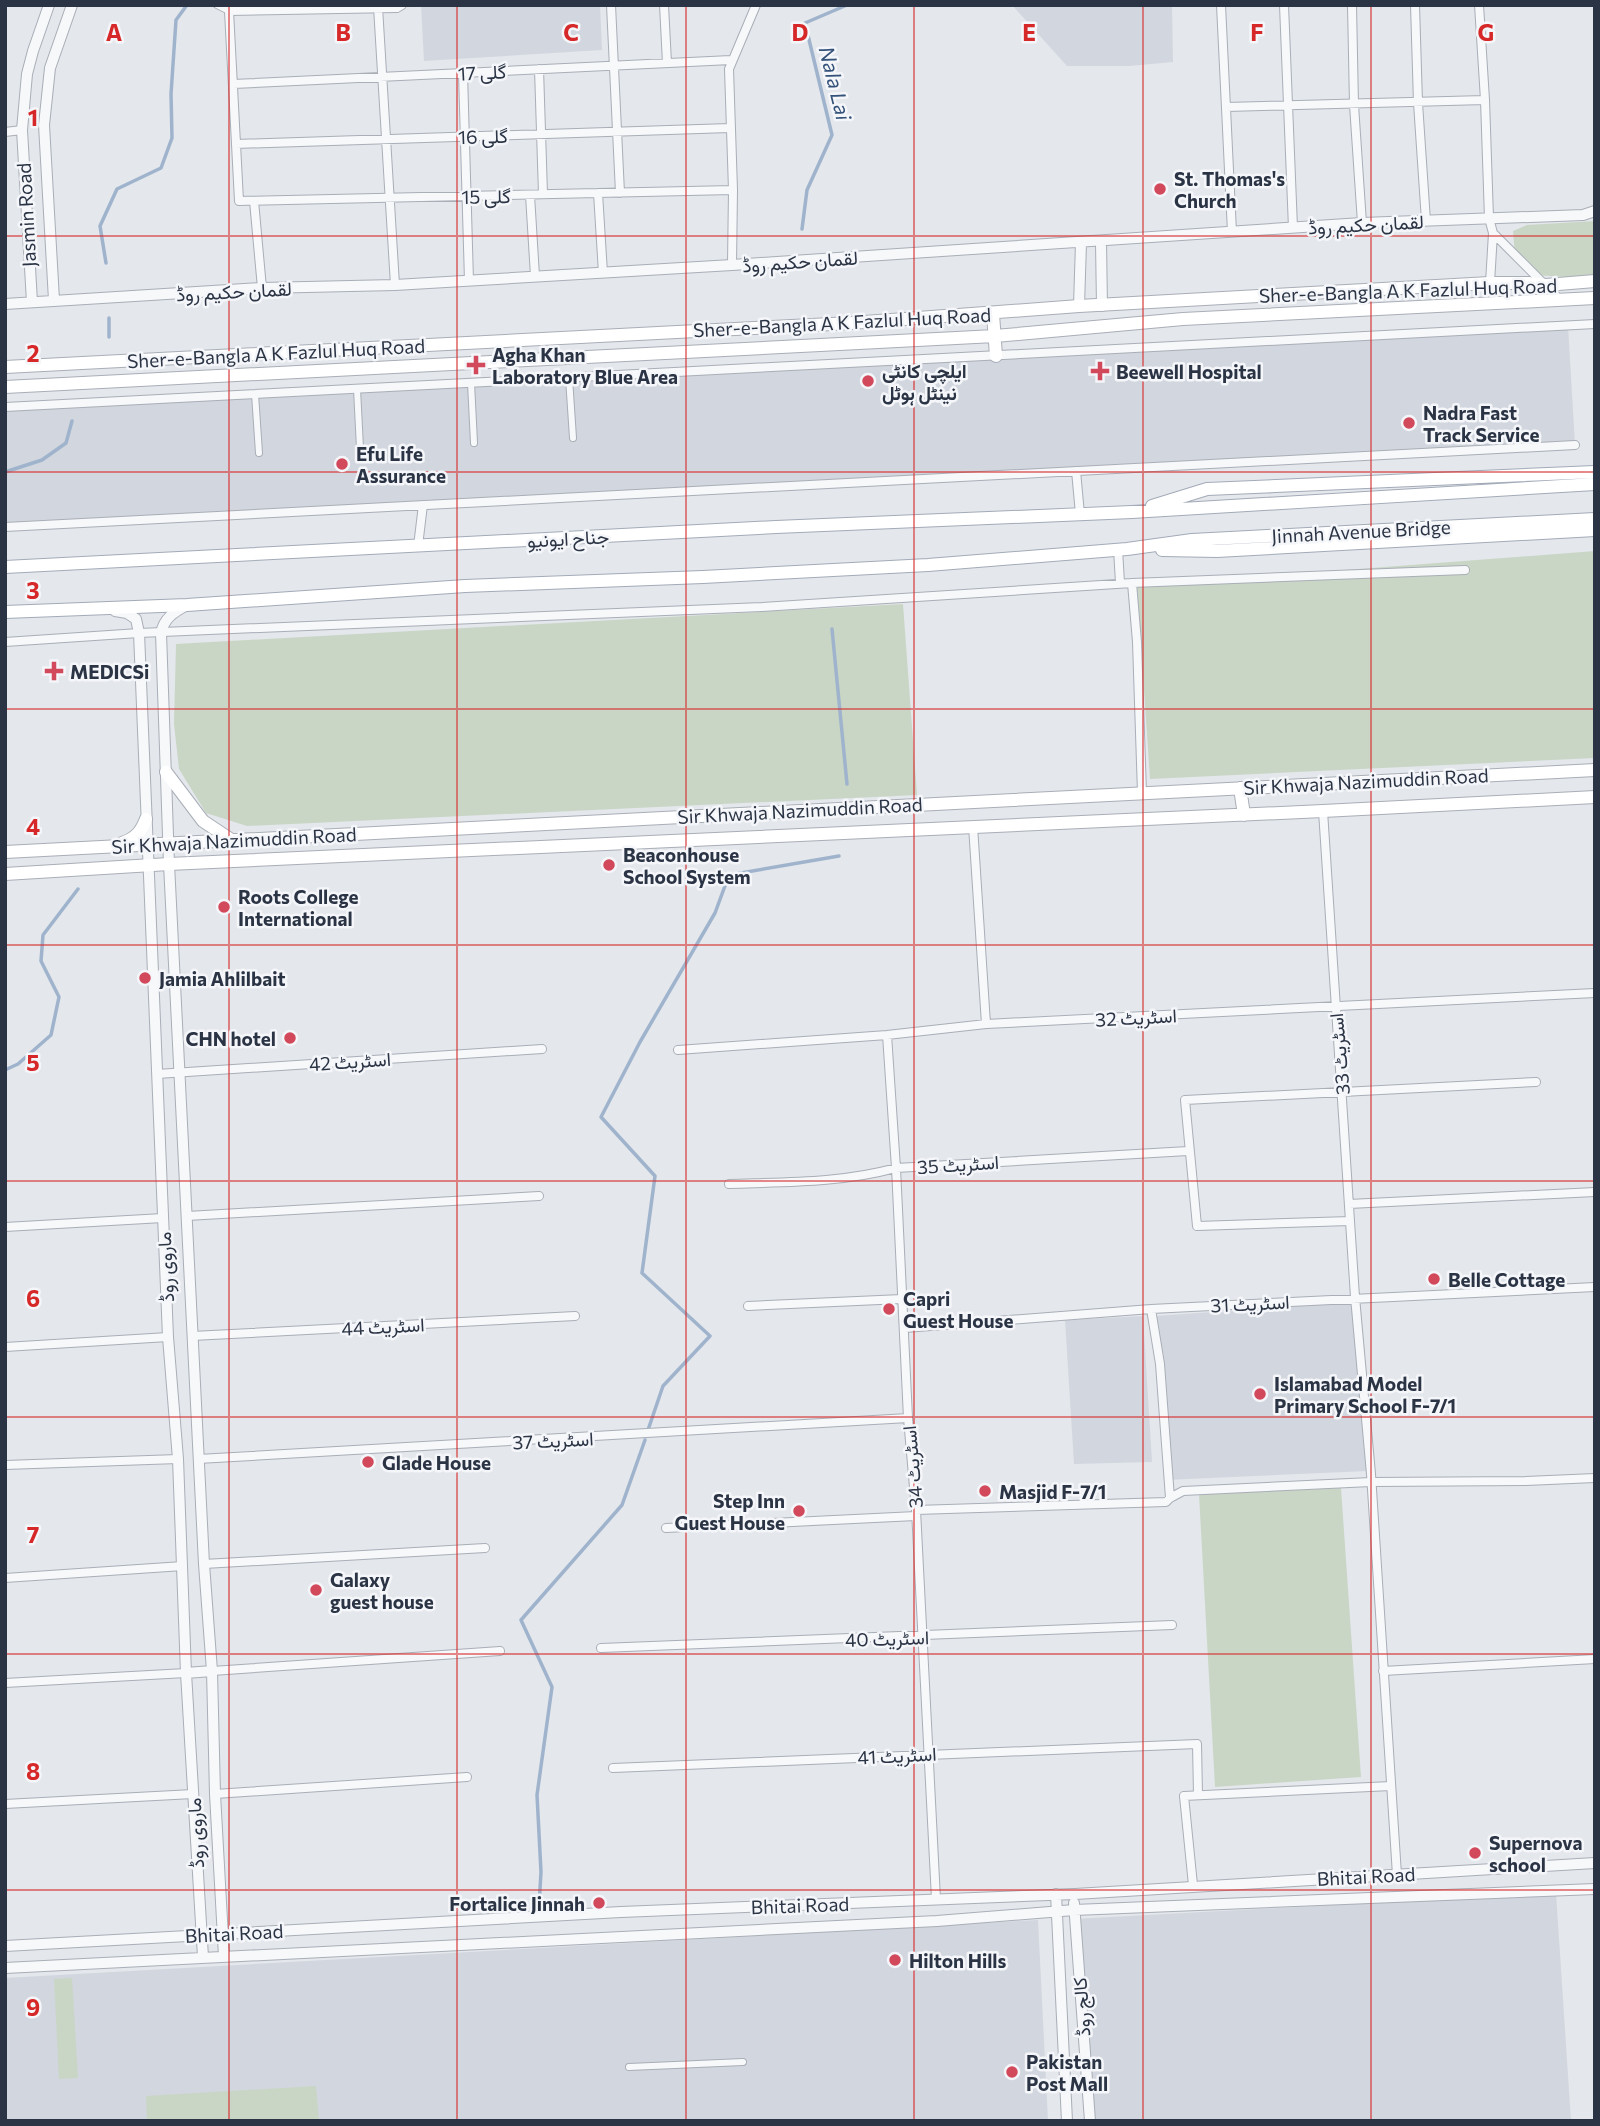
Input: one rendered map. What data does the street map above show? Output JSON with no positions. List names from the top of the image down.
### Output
{
  "streets": {
    "main road": [
      "Sher-e-Bangla A K Fazlul Huq Road",
      "Jinnah Avenue Bridge",
      "جناح ایونیو",
      "Sir Khwaja Nazimuddin Road"
    ],
    "street": [
      "گلی 17",
      "گلی 16",
      "گلی 15",
      "Jasmin Road",
      "لقمان حکیم روڈ",
      "اسٹریٹ 32",
      "اسٹریٹ 33",
      "اسٹریٹ 42",
      "اسٹریٹ 35",
      "ماروی روڈ",
      "اسٹریٹ 31",
      "اسٹریٹ 44",
      "اسٹریٹ 37",
      "اسٹریٹ 34",
      "اسٹریٹ 40",
      "اسٹریٹ 41",
      "Bhitai Road",
      "کالج روڈ"
    ]
  },
  "crossings": [
    ["گلی 16", "گلی 15"],
    ["Jasmin Road", "لقمان حکیم روڈ"],
    ["Jinnah Avenue Bridge", "جناح ایونیو"],
    ["Sir Khwaja Nazimuddin Road", "اسٹریٹ 33"],
    ["Sir Khwaja Nazimuddin Road", "ماروی روڈ"],
    ["اسٹریٹ 32", "اسٹریٹ 33"],
    ["اسٹریٹ 32", "اسٹریٹ 34"],
    ["اسٹریٹ 33", "اسٹریٹ 31"],
    ["اسٹریٹ 33", "Bhitai Road"],
    ["اسٹریٹ 42", "ماروی روڈ"],
    ["اسٹریٹ 35", "اسٹریٹ 34"],
    ["ماروی روڈ", "اسٹریٹ 44"],
    ["ماروی روڈ", "اسٹریٹ 37"],
    ["ماروی روڈ", "Bhitai Road"],
    ["اسٹریٹ 31", "اسٹریٹ 34"],
    ["اسٹریٹ 37", "اسٹریٹ 34"],
    ["اسٹریٹ 34", "اسٹریٹ 40"],
    ["اسٹریٹ 34", "اسٹریٹ 41"],
    ["اسٹریٹ 34", "Bhitai Road"],
    ["Bhitai Road", "کالج روڈ"]
  ],
  "water": ["Nala Lai"],
  "places": {
    "other": [
      "St. Thomas's Church",
      "ایلچی کانٹی نینٹل ہوٹل",
      "Nadra Fast Track Service",
      "Efu Life Assurance",
      "Beaconhouse School System",
      "Roots College International",
      "Jamia Ahlilbait",
      "CHN hotel",
      "Belle Cottage",
      "Capri Guest House",
      "Islamabad Model Primary School F-7/1",
      "Glade House",
      "Masjid F-7/1",
      "Step Inn Guest House",
      "Galaxy guest house",
      "Supernova school",
      "Fortalice Jinnah",
      "Hilton Hills",
      "Pakistan Post Mall"
    ],
    "health": ["Agha Khan Laboratory Blue Area", "Beewell Hospital", "MEDICSi"]
  },
  "grid": {
    "columns": [
      "A",
      "B",
      "C",
      "D",
      "E",
      "F",
      "G"
    ],
    "rows": [
      "1",
      "2",
      "3",
      "4",
      "5",
      "6",
      "7",
      "8",
      "9"
    ]
  }
}
